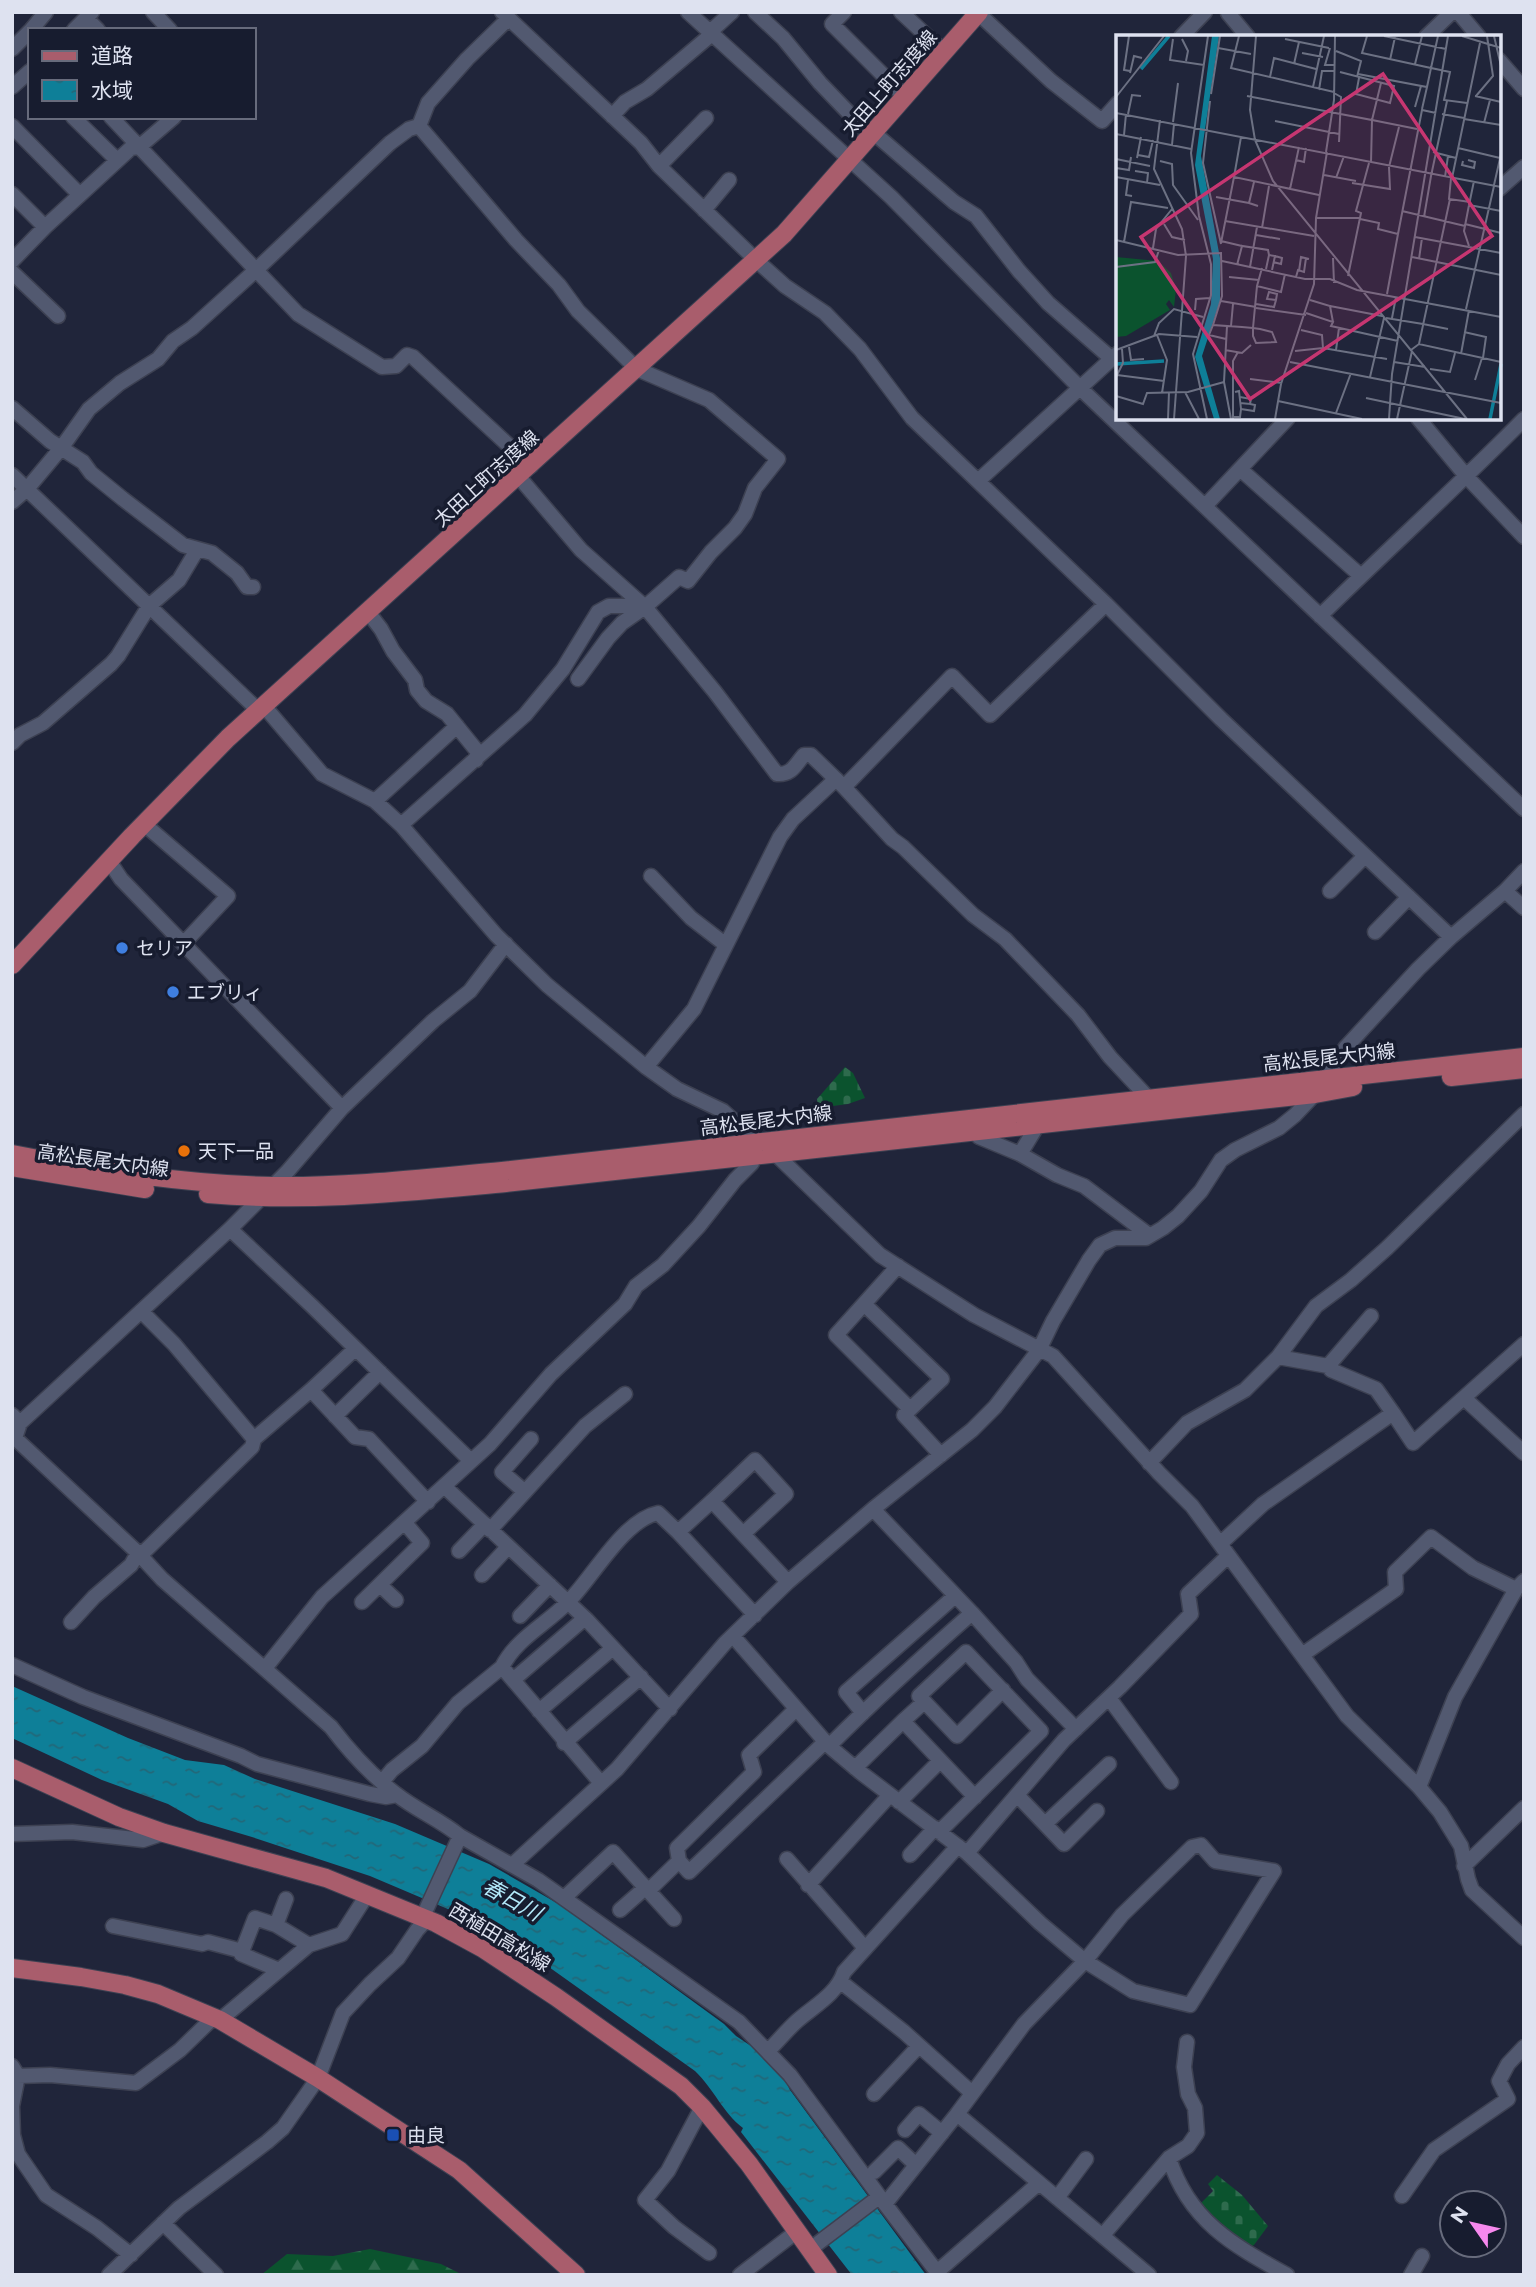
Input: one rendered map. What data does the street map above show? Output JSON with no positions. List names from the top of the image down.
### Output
{
  "streets": {
    "main road": ["太田上町志度線", "高松長尾大内線", "西植田高松線"]
  },
  "water": ["春日川"],
  "places": {
    "other": ["セリア", "エブリィ", "天下一品"],
    "transit": ["由良"]
  },
  "legend": ["道路", "水域"],
  "north": "top left"
}
